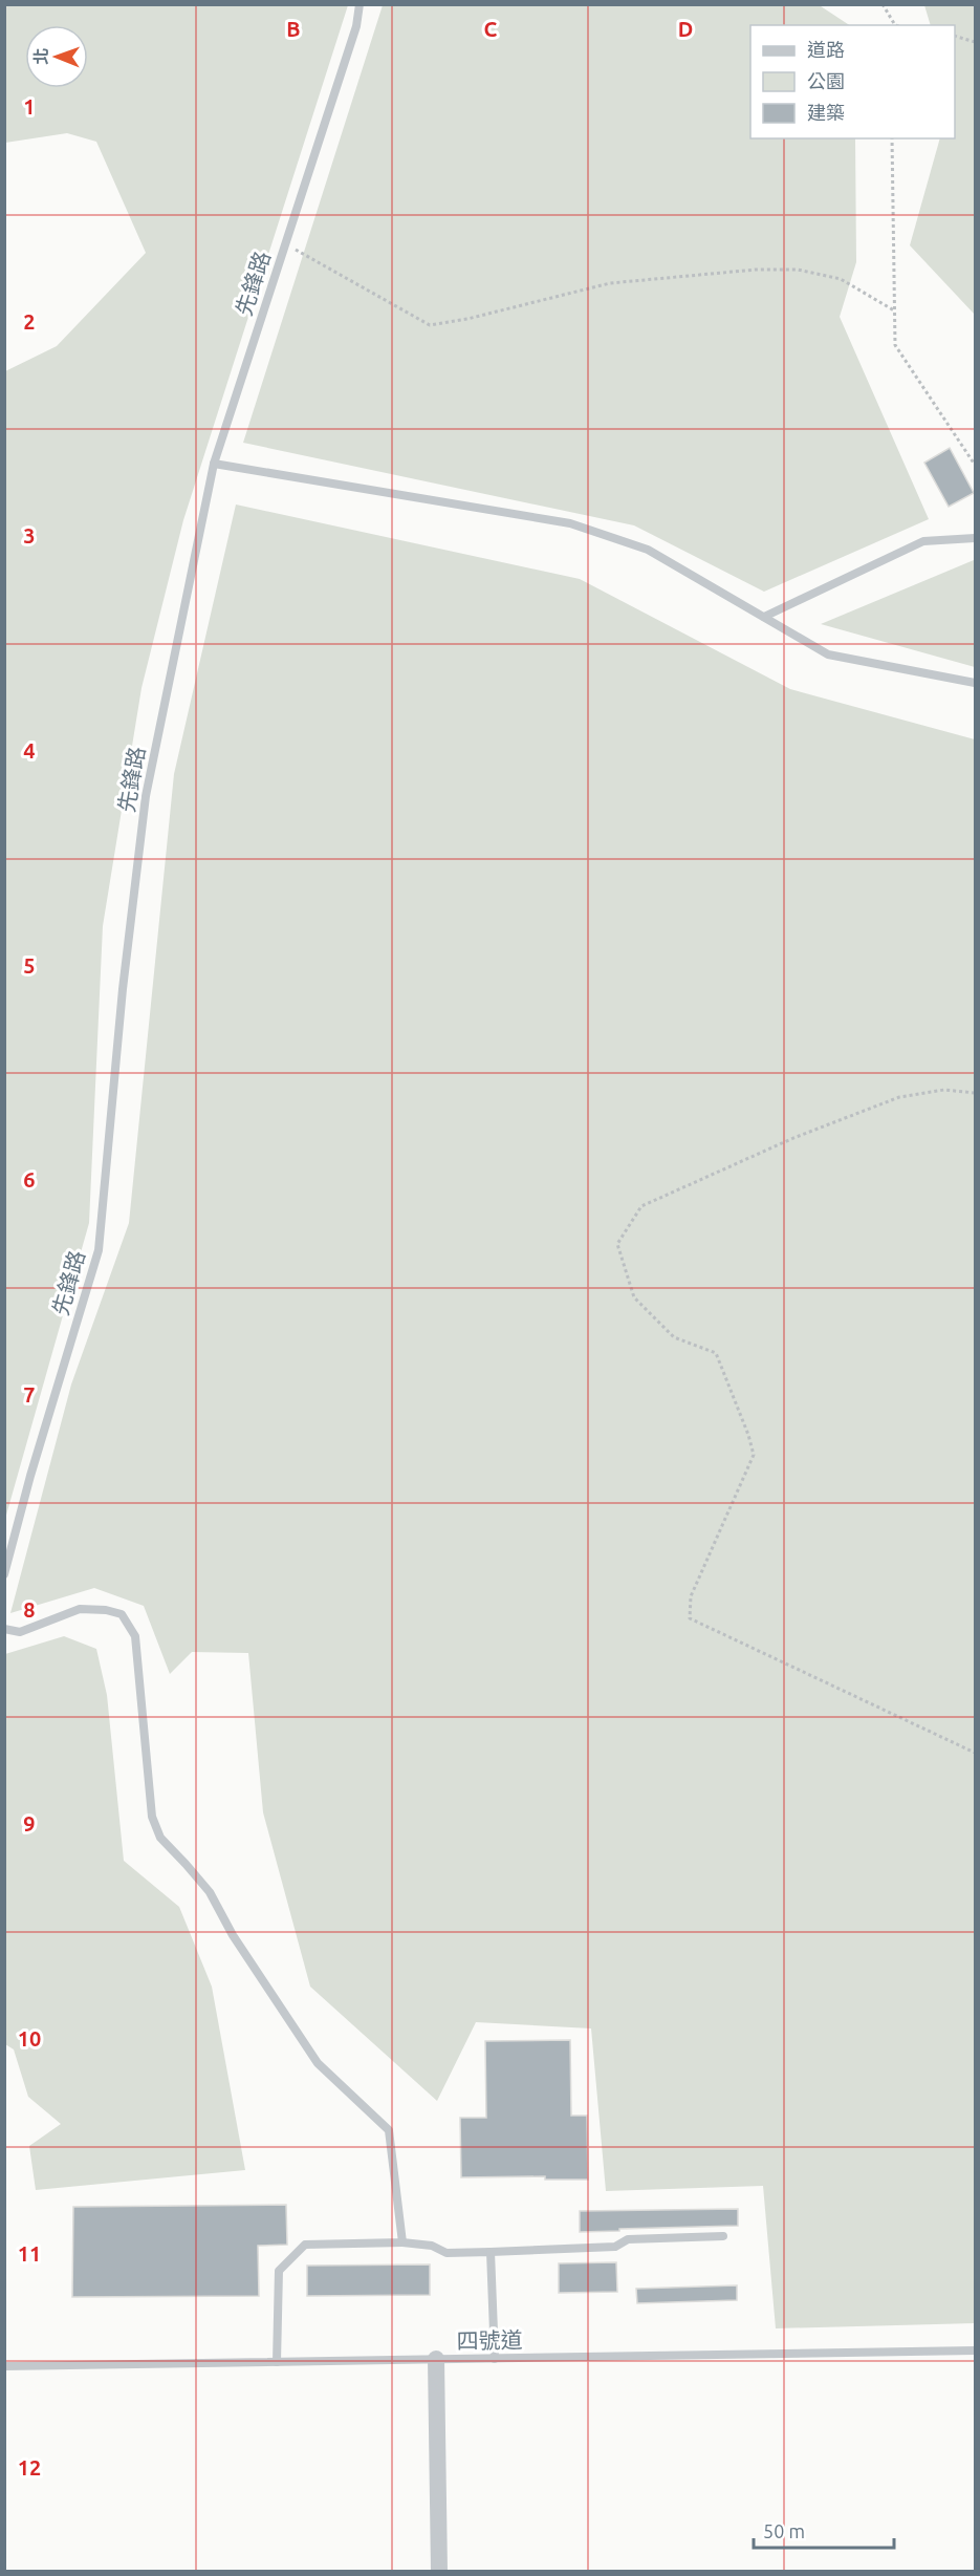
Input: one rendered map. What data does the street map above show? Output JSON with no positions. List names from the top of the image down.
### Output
{
  "streets": {
    "lane": ["先鋒路", "四號道"]
  },
  "legend": ["道路", "公園", "建築"],
  "scale_bar": "50 m",
  "north": "left",
  "grid": {
    "columns": ["B", "C", "D"],
    "rows": [
      "1",
      "2",
      "3",
      "4",
      "5",
      "6",
      "7",
      "8",
      "9",
      "10",
      "11",
      "12"
    ]
  }
}
